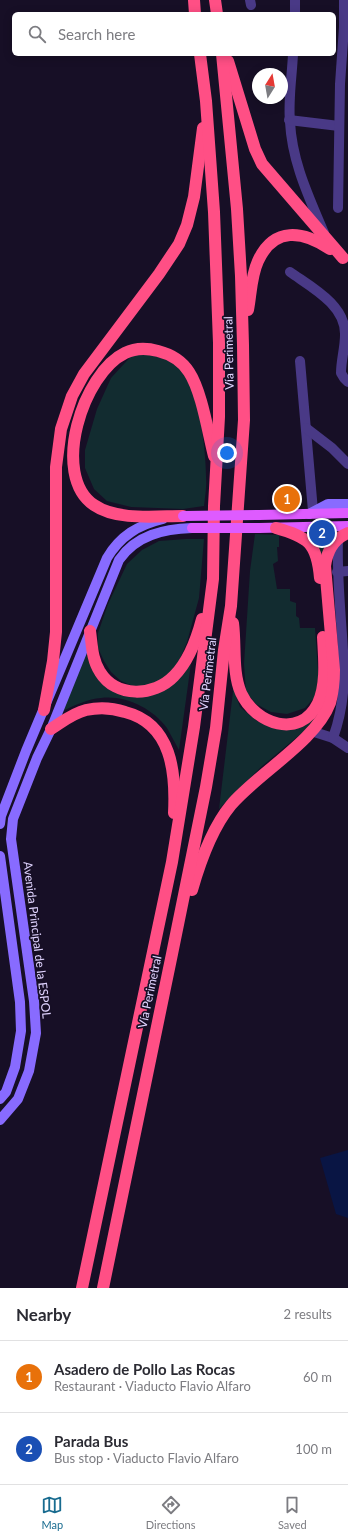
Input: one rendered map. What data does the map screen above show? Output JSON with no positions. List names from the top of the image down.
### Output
{
  "streets": {
    "highway": ["Vía Perimetral"],
    "main road": ["Avenida Principal de la ESPOL"]
  },
  "north": "top",
  "page": {
    "search": "Search here",
    "pins": ["1", "2"],
    "heading": ["Nearby", "2 results"],
    "list": [
      {
        "mark": "1",
        "name": "Asadero de Pollo Las Rocas",
        "note": "Restaurant · Viaducto Flavio Alfaro",
        "value": "60 m"
      },
      {
        "mark": "2",
        "name": "Parada Bus",
        "note": "Bus stop · Viaducto Flavio Alfaro",
        "value": "100 m"
      }
    ],
    "nav": ["Map", "Directions", "Saved"]
  }
}
